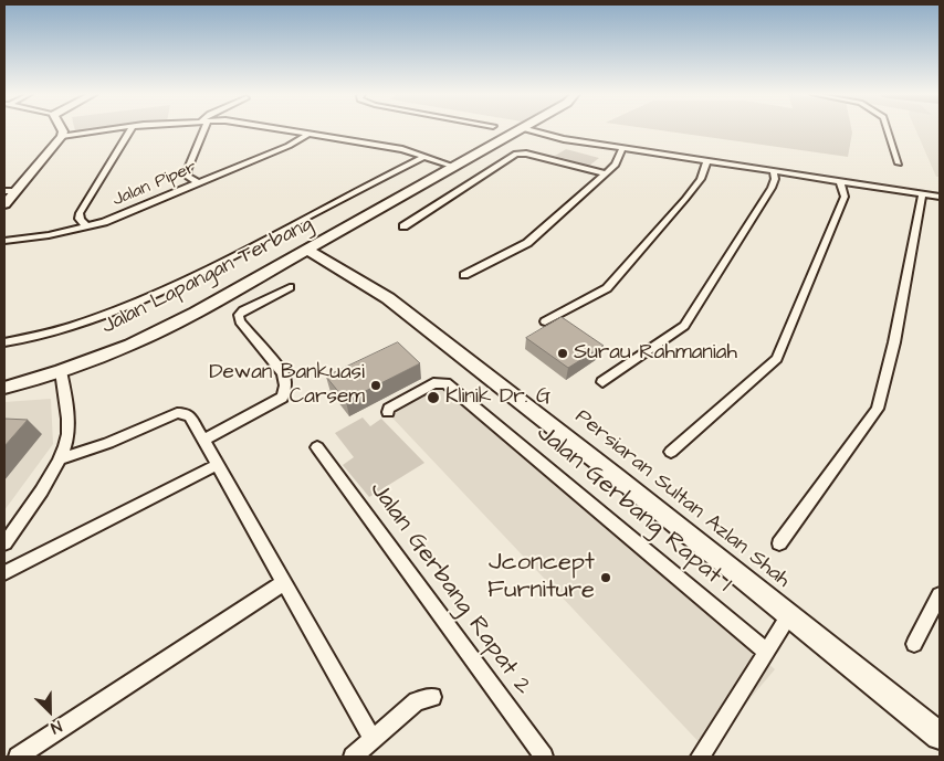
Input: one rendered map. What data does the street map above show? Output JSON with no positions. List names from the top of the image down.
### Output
{
  "streets": {
    "street": [
      "Jalan Piper",
      "Jalan Lapangan Terbang",
      "Persiaran Sultan Azlan Shah",
      "Jalan Gerbang Rapat 1",
      "Jalan Gerbang Rapat 2"
    ]
  },
  "crossings": [
    ["Jalan Lapangan Terbang", "Persiaran Sultan Azlan Shah"]
  ],
  "places": [
    "Surau Rahmaniah",
    "Dewan Bankuasi Carsem",
    "Klinik Dr. G",
    "Jconcept Furniture"
  ],
  "north": "bottom right"
}
